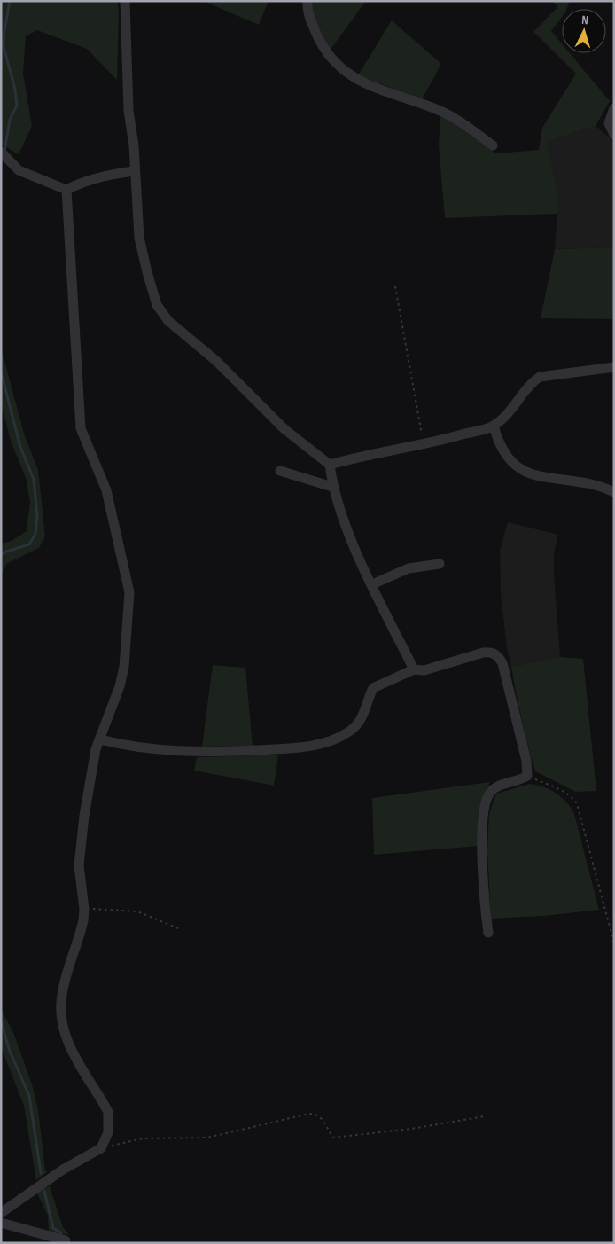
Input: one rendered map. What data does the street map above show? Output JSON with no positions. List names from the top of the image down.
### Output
{
  "north": "top"
}
